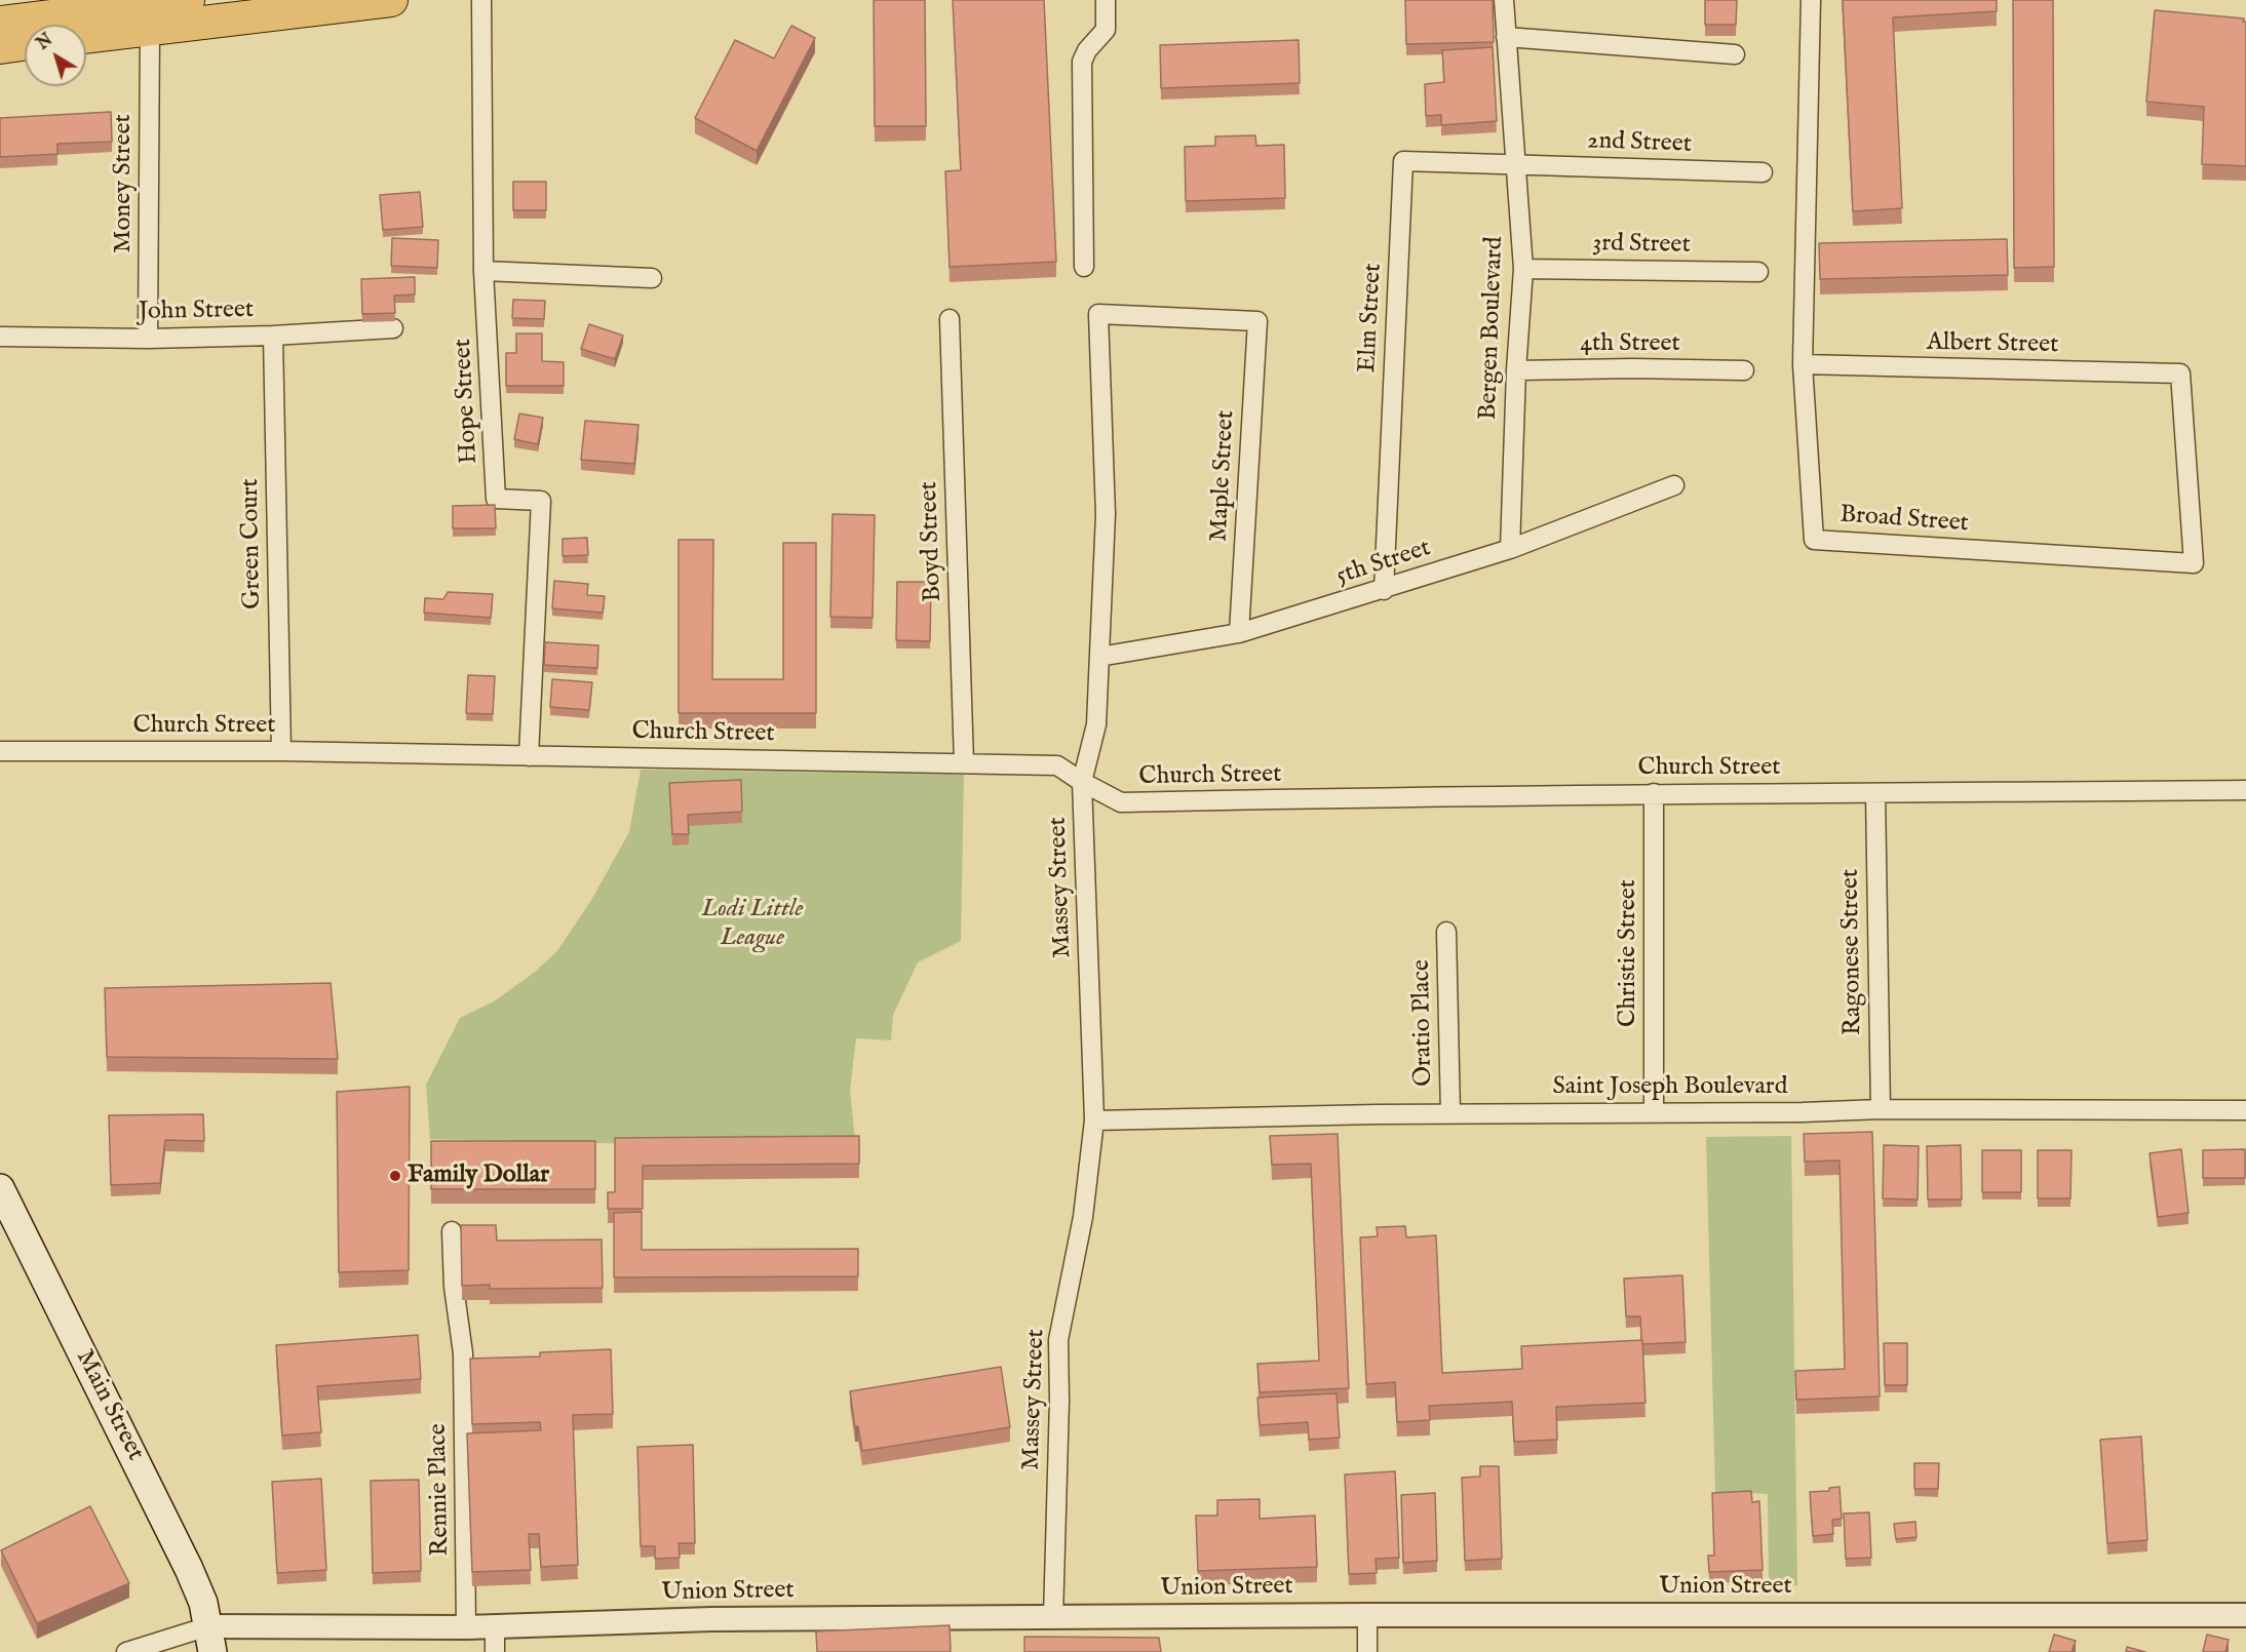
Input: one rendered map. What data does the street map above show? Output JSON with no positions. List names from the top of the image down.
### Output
{
  "streets": {
    "main road": ["Main Street"],
    "street": [
      "2nd Street",
      "Money Street",
      "3rd Street",
      "John Street",
      "Elm Street",
      "Bergen Boulevard",
      "4th Street",
      "Albert Street",
      "Hope Street",
      "Maple Street",
      "Broad Street",
      "Boyd Street",
      "Green Court",
      "5th Street",
      "Church Street",
      "Massey Street",
      "Ragonese Street",
      "Christie Street",
      "Oratio Place",
      "Saint Joseph Boulevard",
      "Rennie Place",
      "Union Street"
    ]
  },
  "crossings": [
    ["2nd Street", "Elm Street"],
    ["2nd Street", "Bergen Boulevard"],
    ["Money Street", "John Street"],
    ["3rd Street", "Bergen Boulevard"],
    ["John Street", "Green Court"],
    ["Elm Street", "Bergen Boulevard"],
    ["Elm Street", "5th Street"],
    ["Bergen Boulevard", "4th Street"],
    ["Bergen Boulevard", "5th Street"],
    ["Albert Street", "Broad Street"],
    ["Hope Street", "Church Street"],
    ["Maple Street", "5th Street"],
    ["Maple Street", "Massey Street"],
    ["Boyd Street", "Church Street"],
    ["Green Court", "Church Street"],
    ["5th Street", "Massey Street"],
    ["Church Street", "Massey Street"],
    ["Church Street", "Ragonese Street"],
    ["Church Street", "Christie Street"],
    ["Massey Street", "Saint Joseph Boulevard"],
    ["Massey Street", "Union Street"],
    ["Ragonese Street", "Saint Joseph Boulevard"],
    ["Christie Street", "Saint Joseph Boulevard"],
    ["Oratio Place", "Saint Joseph Boulevard"],
    ["Main Street", "Union Street"],
    ["Rennie Place", "Union Street"]
  ],
  "parks": ["Lodi Little League"],
  "places": ["Family Dollar"],
  "north": "top left"
}
